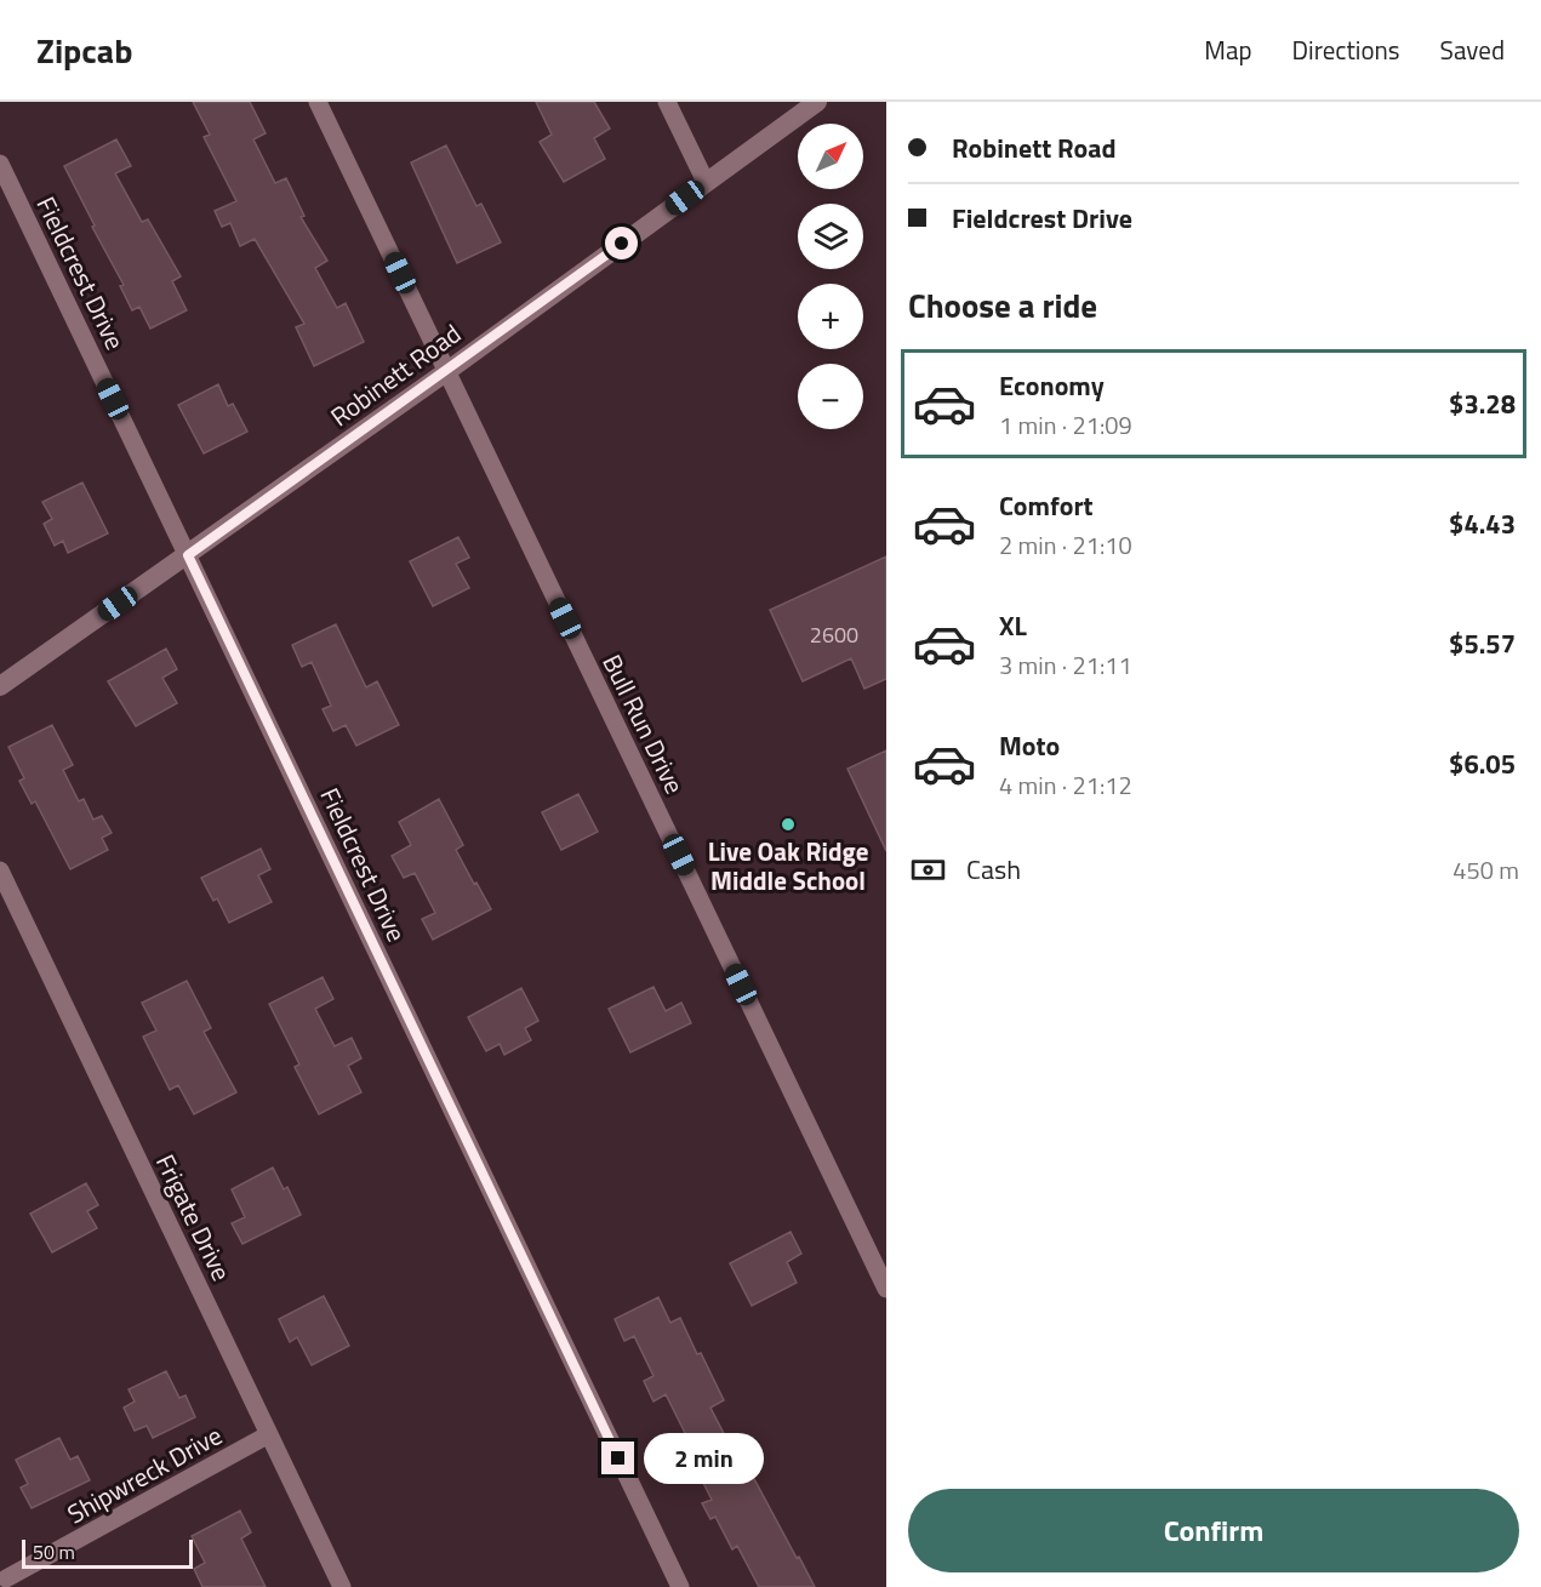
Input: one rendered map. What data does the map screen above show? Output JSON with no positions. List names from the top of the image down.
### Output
{
  "streets": {
    "street": [
      "Fieldcrest Drive",
      "Robinett Road",
      "Bull Run Drive",
      "Frigate Drive",
      "Shipwreck Drive"
    ]
  },
  "crossings": [
    ["Fieldcrest Drive", "Robinett Road"],
    ["Robinett Road", "Bull Run Drive"],
    ["Frigate Drive", "Shipwreck Drive"]
  ],
  "places": ["Live Oak Ridge Middle School"],
  "house_numbers": ["2600"],
  "scale_bar": "50 m",
  "north": "top right",
  "page": {
    "header": "Zipcab",
    "nav": ["Map", "Directions", "Saved"],
    "banner": ["Robinett Road", "Fieldcrest Drive"],
    "map_buttons": ["+", "−"],
    "heading": "Choose a ride",
    "list": [
      {
        "name": "Economy",
        "note": "1 min · 21:09",
        "value": "$3.28"
      },
      {
        "name": "Comfort",
        "note": "2 min · 21:10",
        "value": "$4.43"
      },
      {
        "name": "XL",
        "note": "3 min · 21:11",
        "value": "$5.57"
      },
      {
        "name": "Moto",
        "note": "4 min · 21:12",
        "value": "$6.05"
      }
    ],
    "pay": ["Cash", "450 m"],
    "bubble": "2 min",
    "buttons": "Confirm",
    "scale": "50 m"
  }
}
